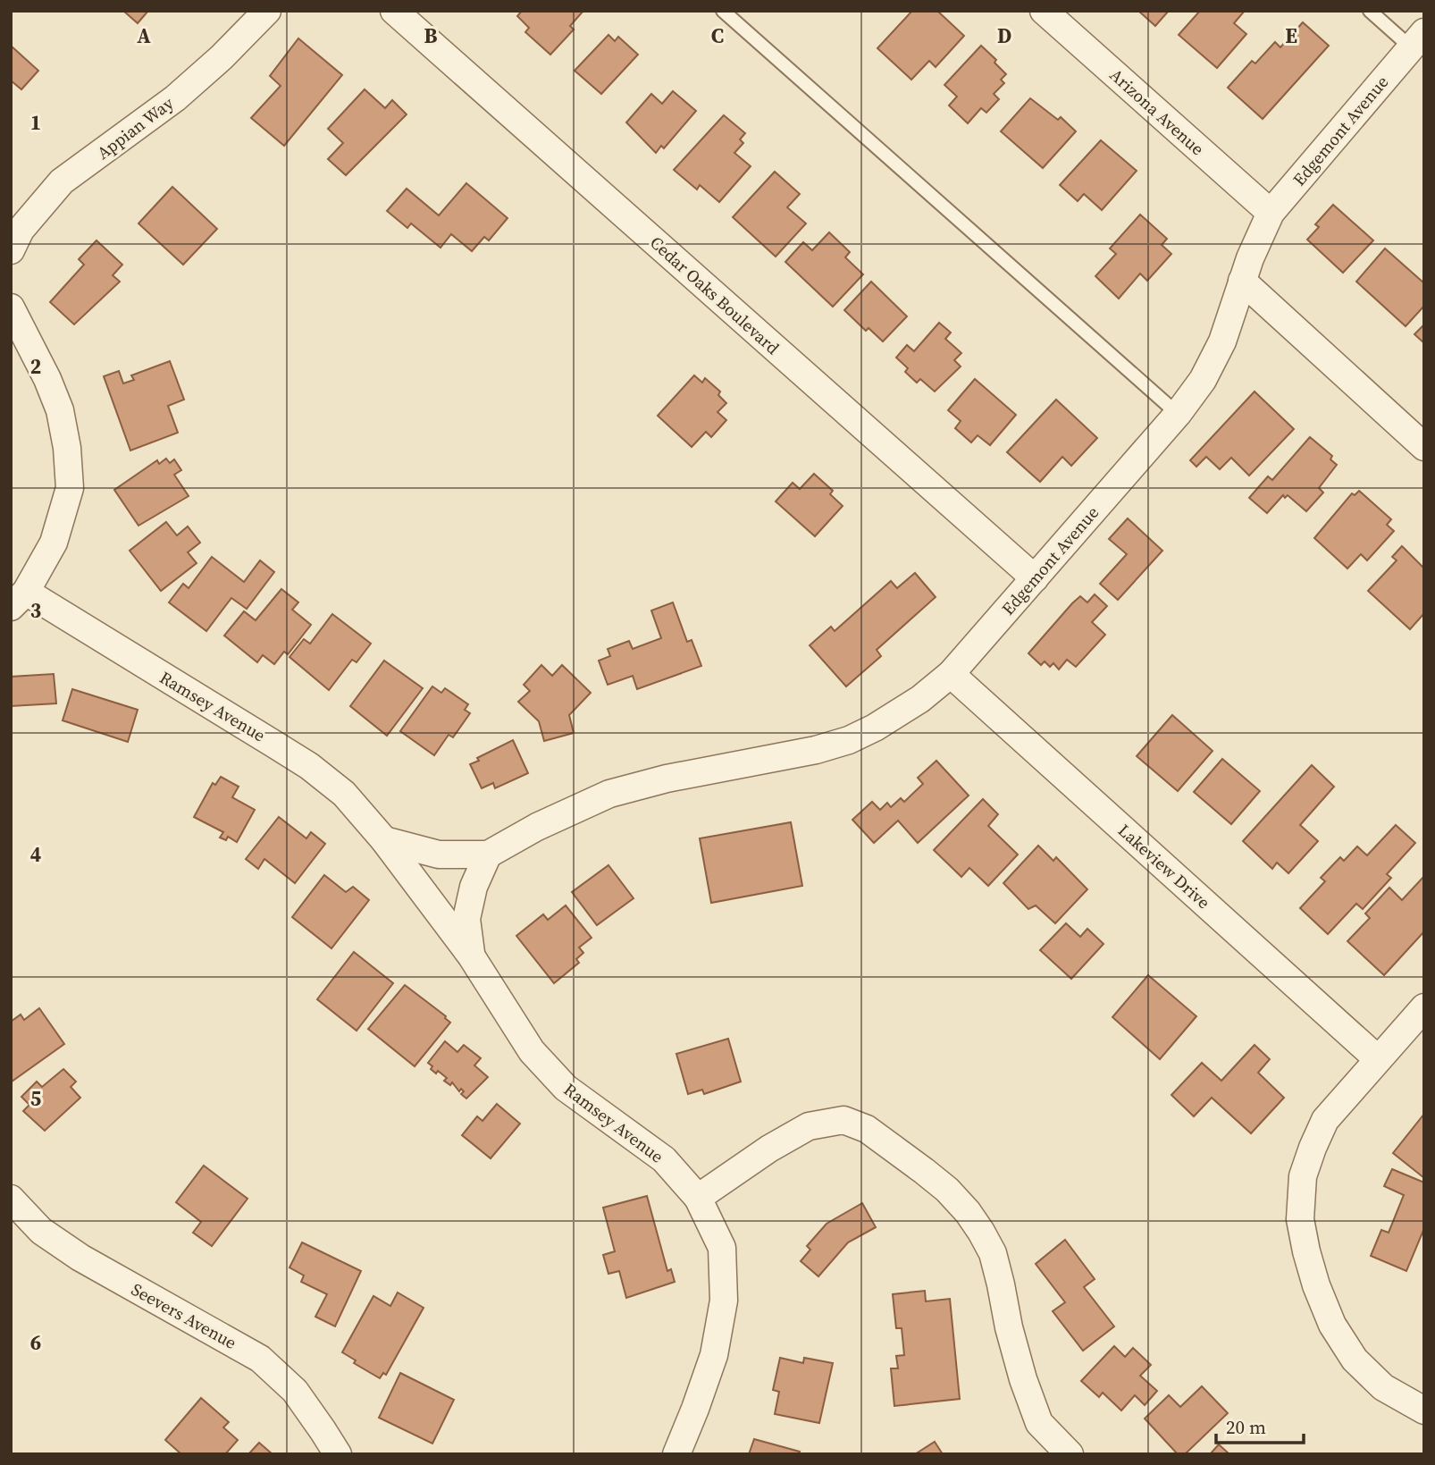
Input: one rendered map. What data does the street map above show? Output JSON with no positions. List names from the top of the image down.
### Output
{
  "streets": {
    "street": [
      "Arizona Avenue",
      "Appian Way",
      "Edgemont Avenue",
      "Cedar Oaks Boulevard",
      "Ramsey Avenue",
      "Lakeview Drive",
      "Seevers Avenue"
    ]
  },
  "crossings": [
    ["Arizona Avenue", "Edgemont Avenue"],
    ["Edgemont Avenue", "Cedar Oaks Boulevard"],
    ["Edgemont Avenue", "Ramsey Avenue"],
    ["Edgemont Avenue", "Lakeview Drive"]
  ],
  "scale_bar": "20 m",
  "grid": {
    "columns": [
      "A",
      "B",
      "C",
      "D",
      "E"
    ],
    "rows": [
      "1",
      "2",
      "3",
      "4",
      "5",
      "6"
    ]
  }
}
